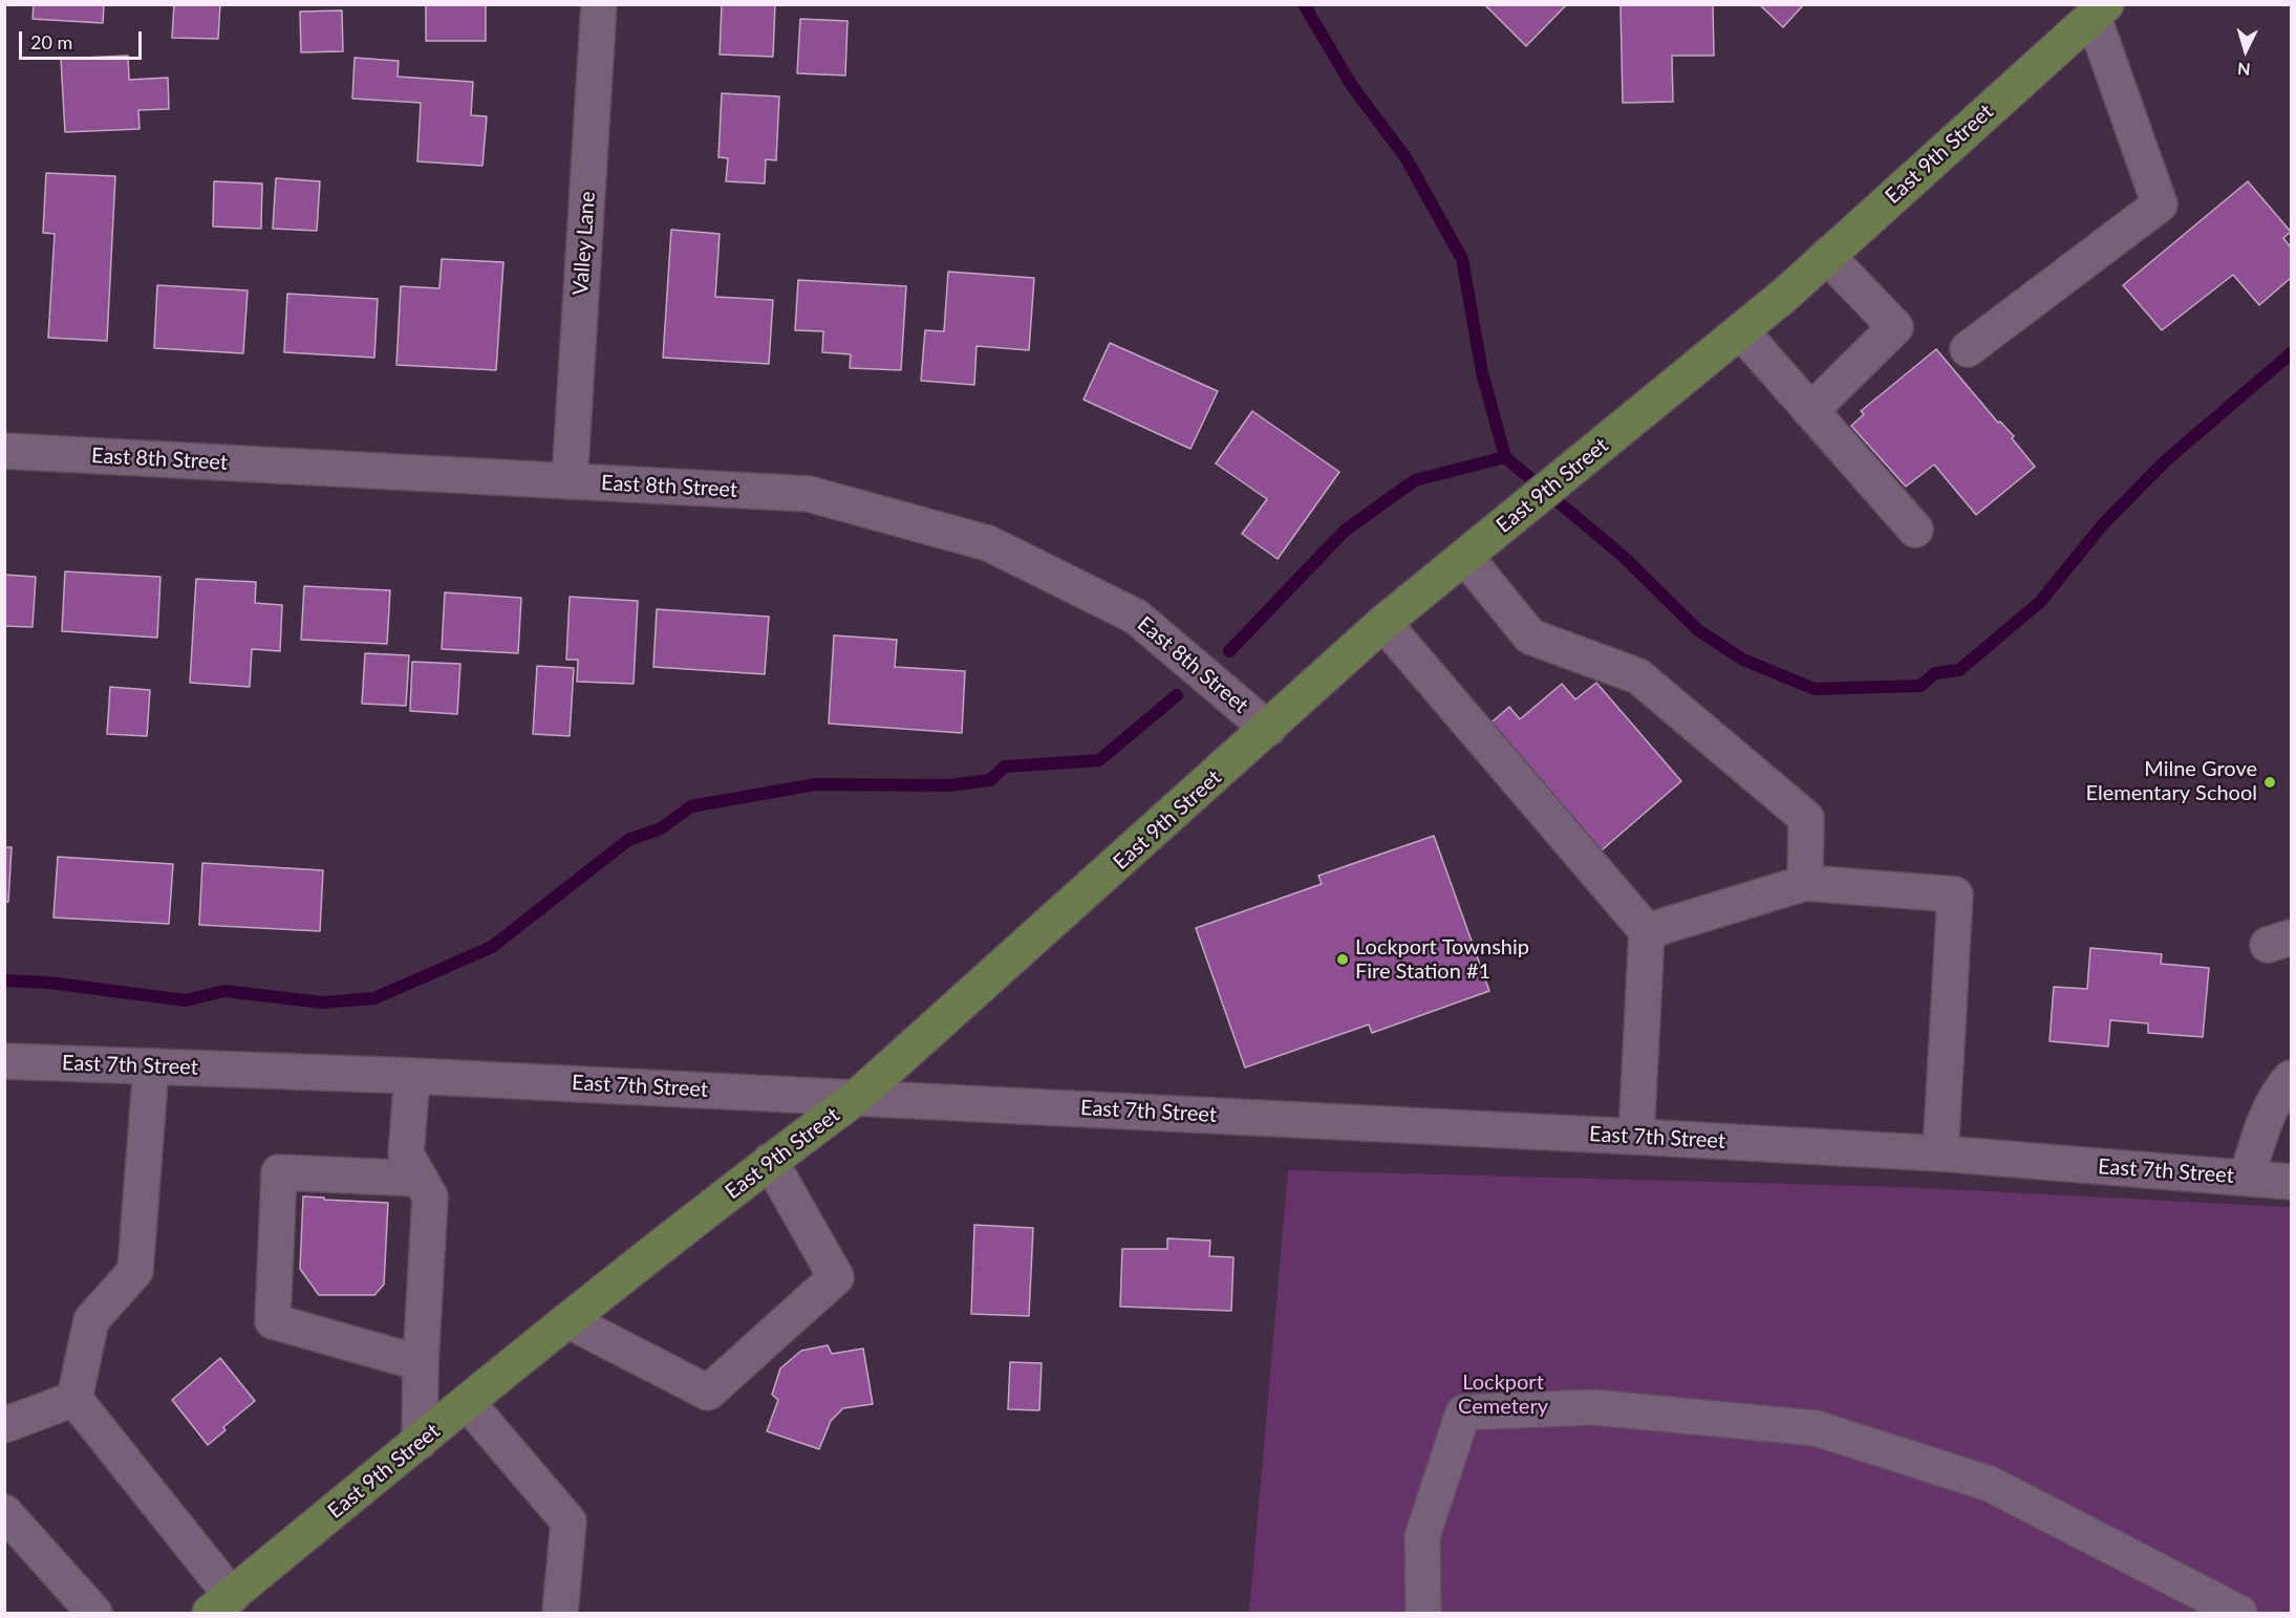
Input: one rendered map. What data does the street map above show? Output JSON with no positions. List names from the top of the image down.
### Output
{
  "streets": {
    "main road": ["East 9th Street"],
    "street": ["Valley Lane", "East 8th Street", "East 7th Street"]
  },
  "crossings": [
    ["East 9th Street", "East 8th Street"],
    ["East 9th Street", "East 7th Street"],
    ["Valley Lane", "East 8th Street"]
  ],
  "parks": ["Lockport Cemetery"],
  "places": ["Milne Grove Elementary School", "Lockport Township Fire Station #1"],
  "scale_bar": "20 m",
  "north": "bottom"
}
